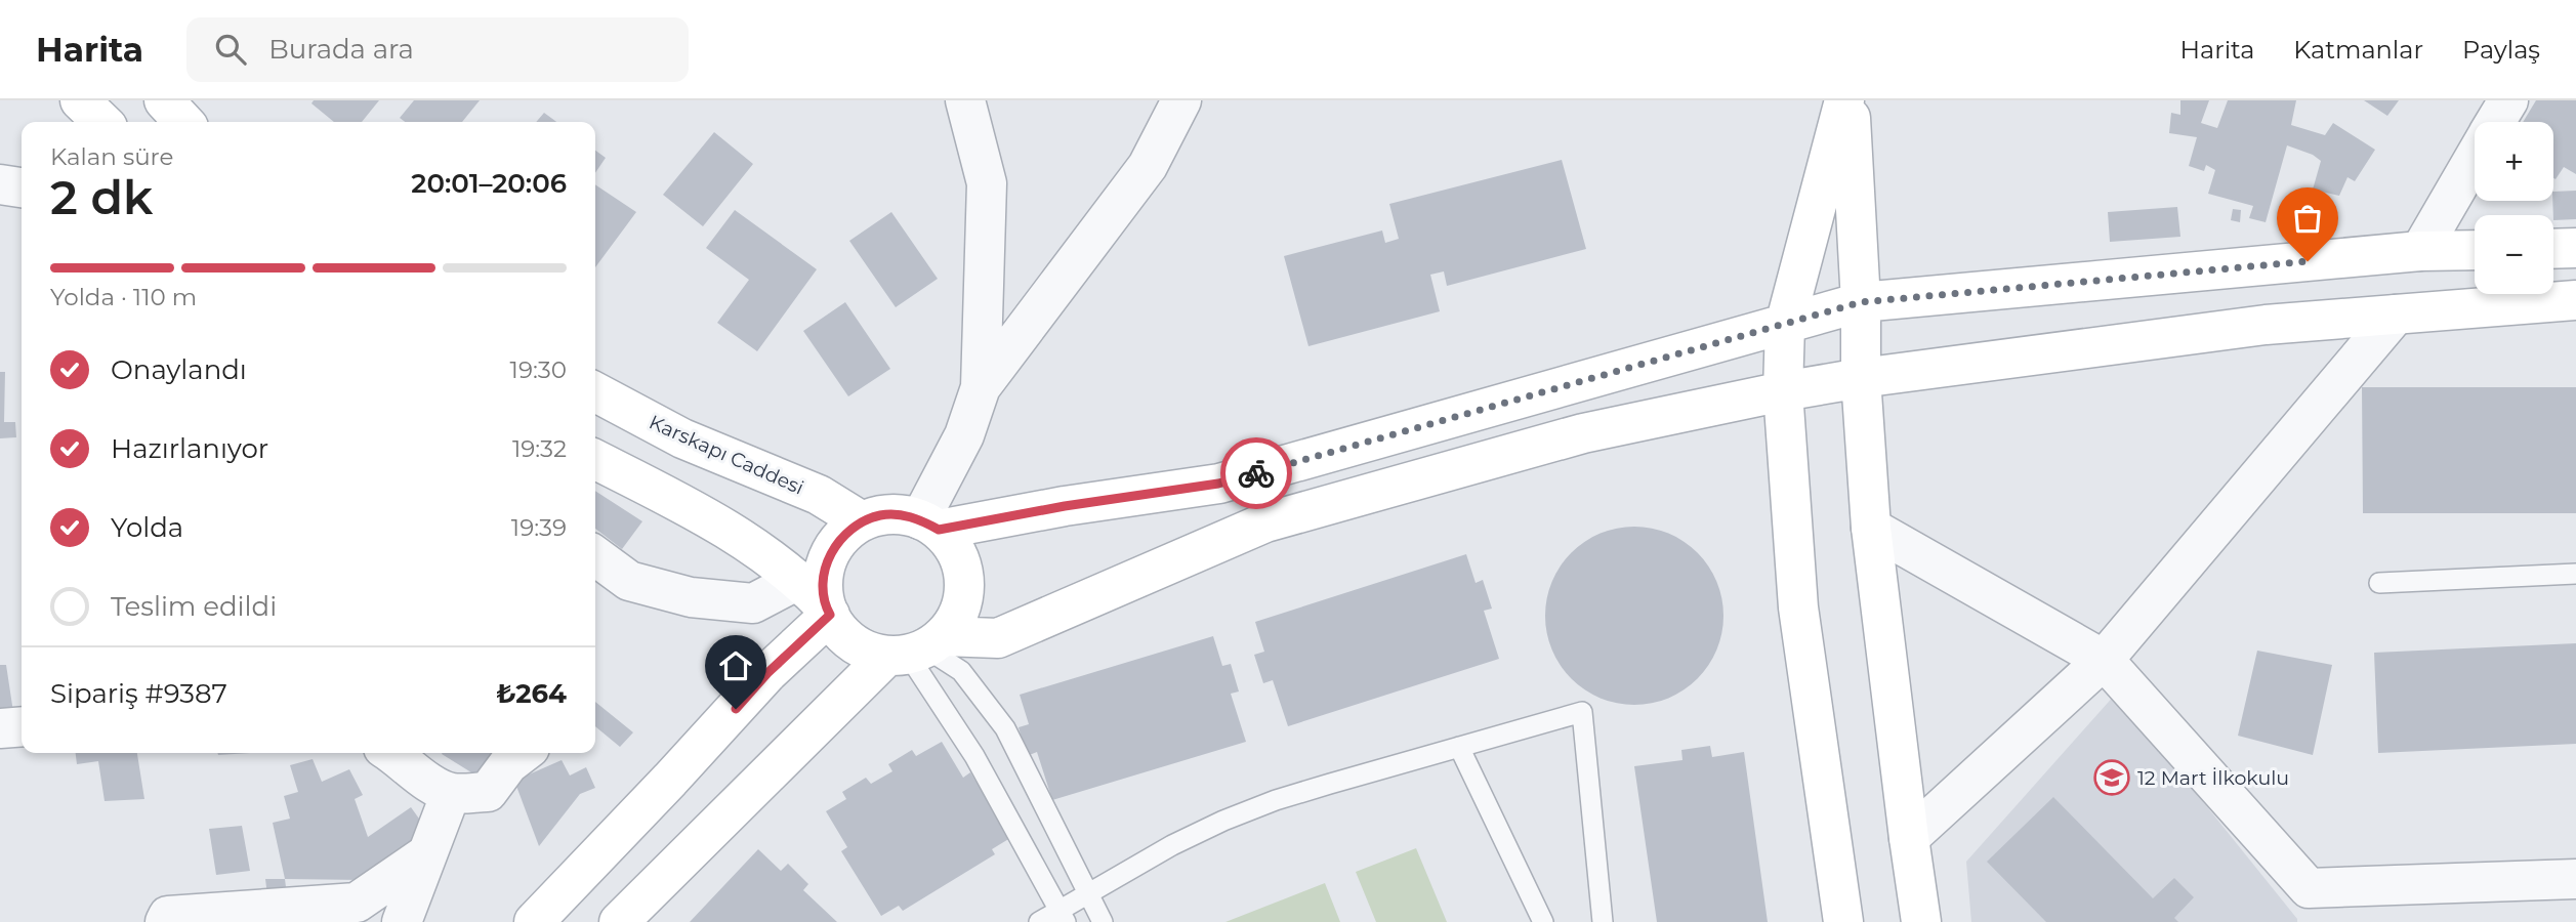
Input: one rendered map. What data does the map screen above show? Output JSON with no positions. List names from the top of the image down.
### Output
{
  "streets": {
    "main road": ["Karskapı Caddesi"]
  },
  "places": {
    "school or university": ["12 Mart İlkokulu"]
  },
  "page": {
    "header": "Harita",
    "search": "Burada ara",
    "nav": ["Harita", "Katmanlar", "Paylaş"],
    "map_buttons": ["+", "−"],
    "heading": ["2 dk", "Kalan süre", "20:01–20:06"],
    "panel": ["Sipariş #9387", "₺264"],
    "bar": "Yolda · 110 m",
    "list": [
      ["Onaylandı", "19:30"],
      ["Hazırlanıyor", "19:32"],
      ["Yolda", "19:39"],
      "Teslim edildi"
    ]
  }
}
